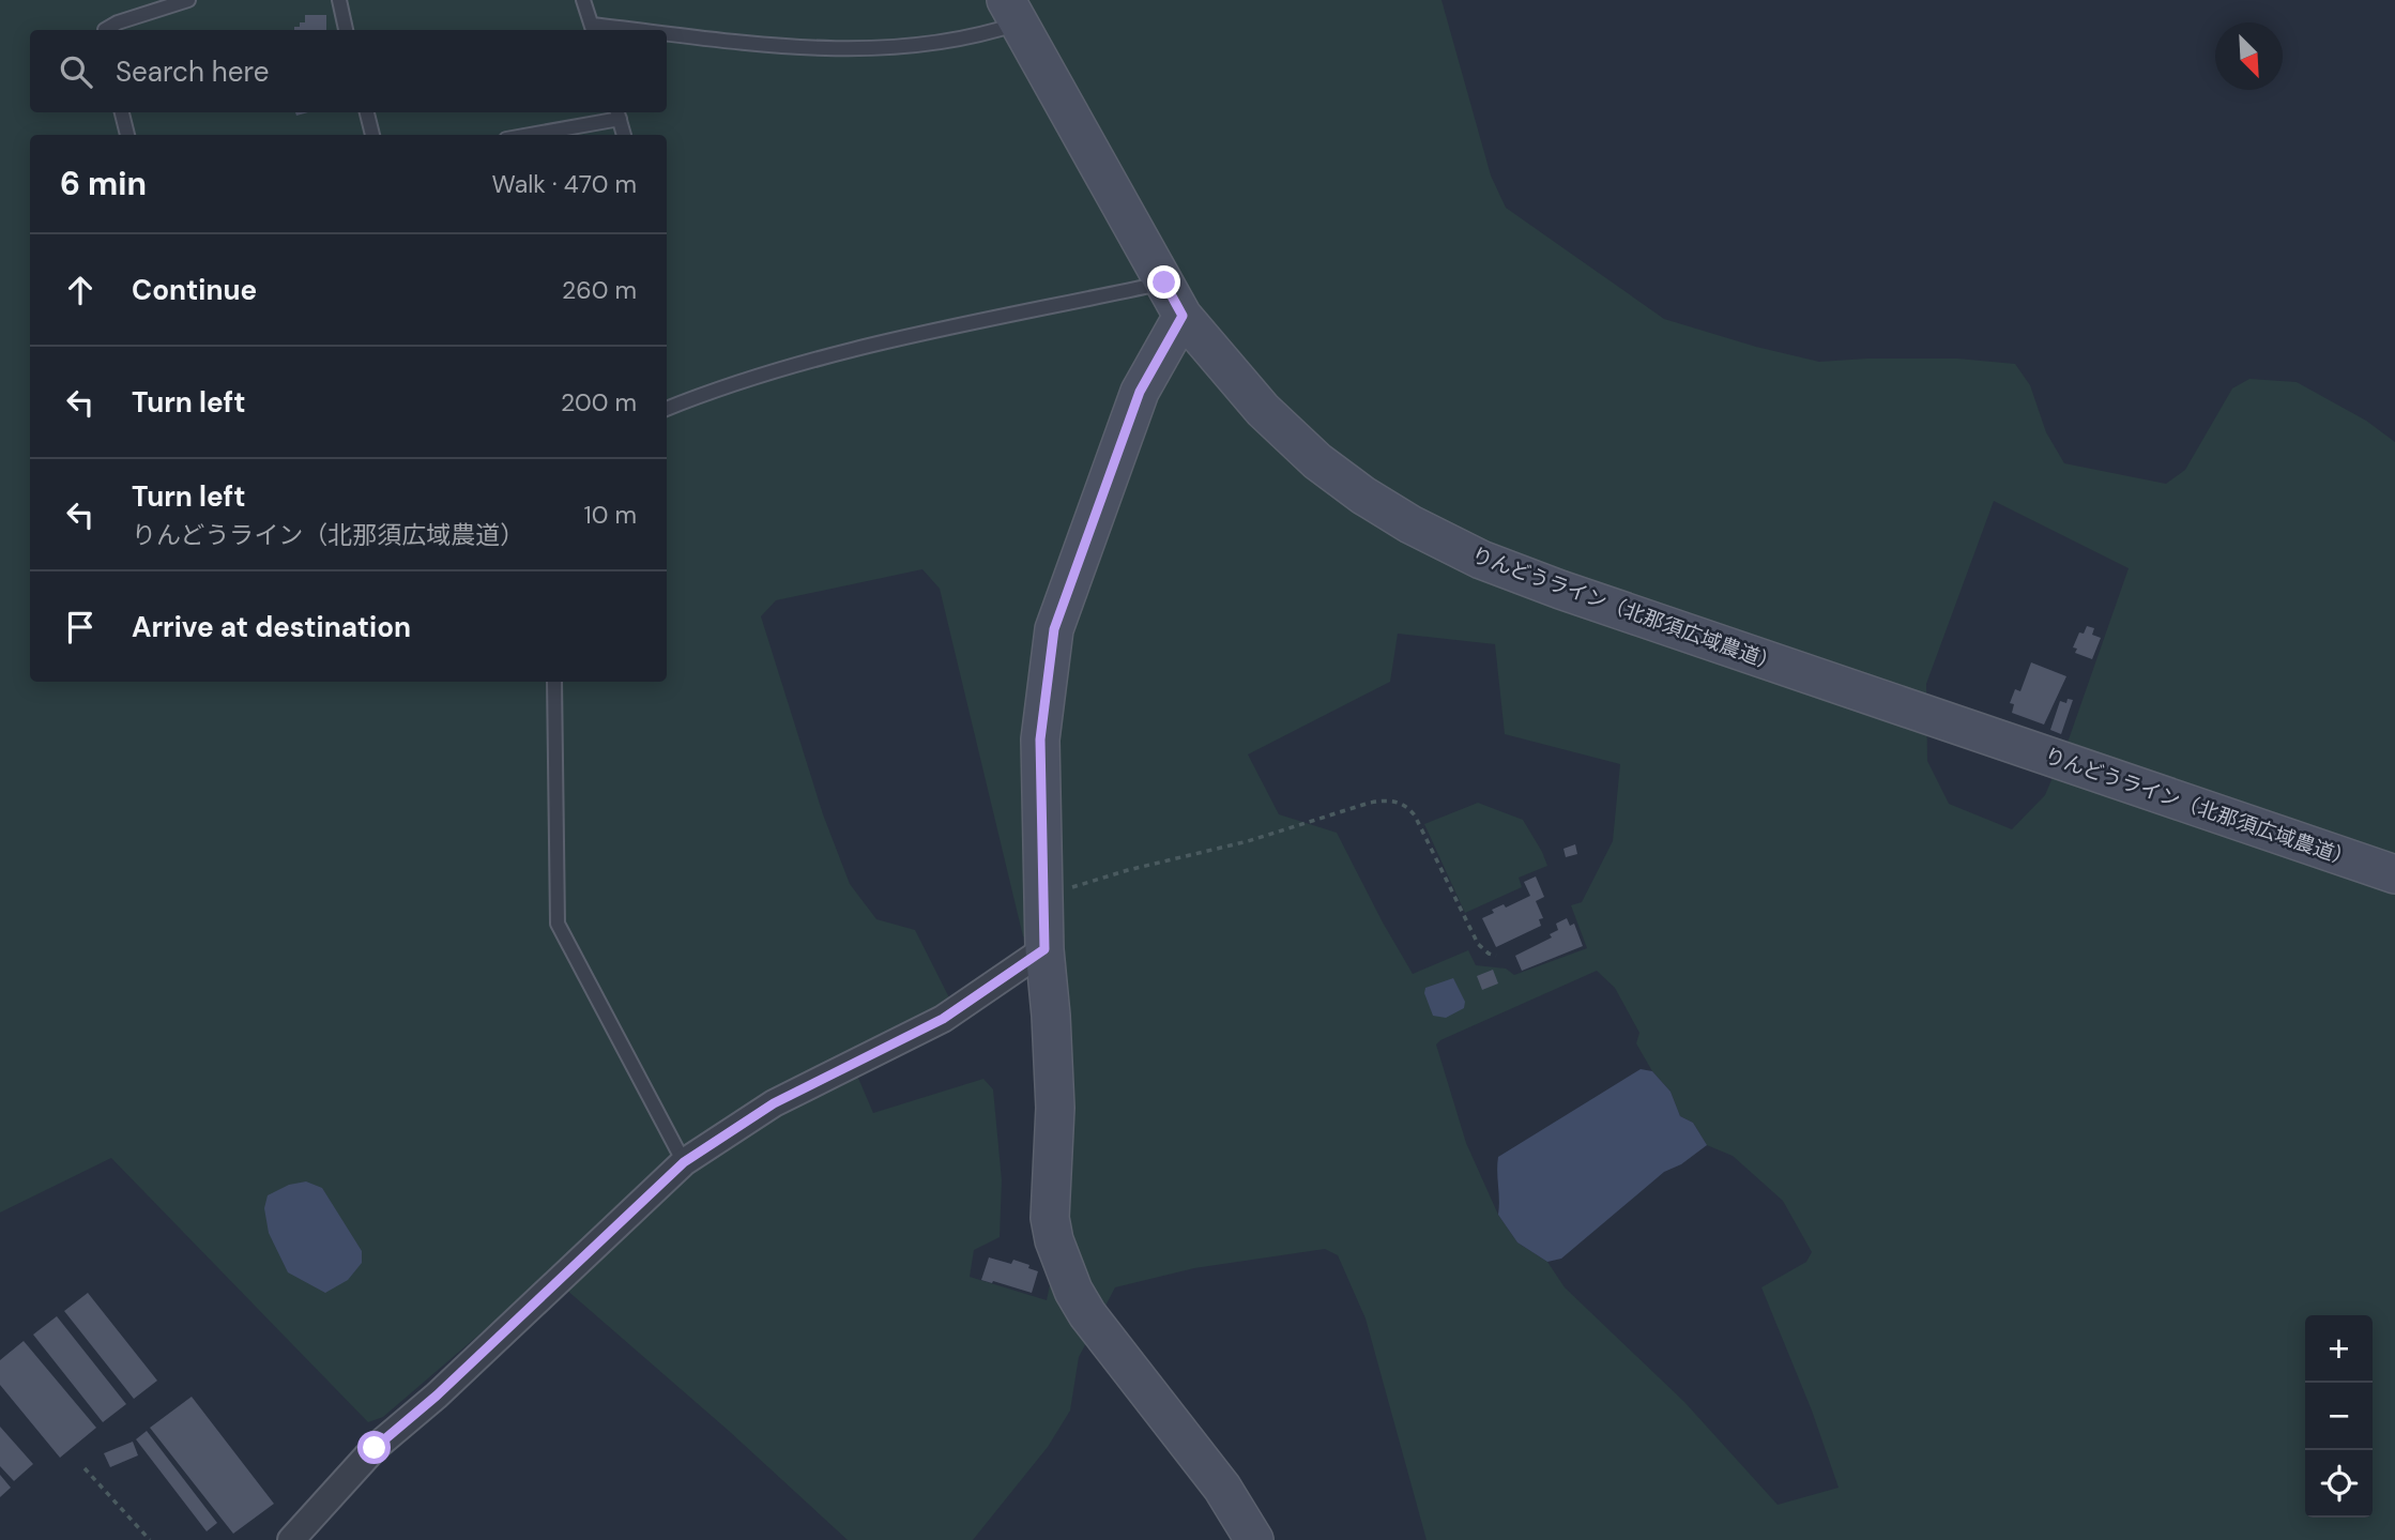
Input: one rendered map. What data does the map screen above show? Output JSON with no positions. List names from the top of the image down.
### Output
{
  "streets": {
    "street": ["りんどうライン（北那須広域農道）"]
  },
  "north": "bottom right",
  "page": {
    "search": "Search here",
    "heading": ["6 min", "Walk · 470 m"],
    "list": [
      ["Continue", "260 m"],
      ["Turn left", "200 m"],
      ["Turn left", "りんどうライン（北那須広域農道）", "10 m"],
      "Arrive at destination"
    ],
    "map_buttons": ["+", "−"]
  }
}
